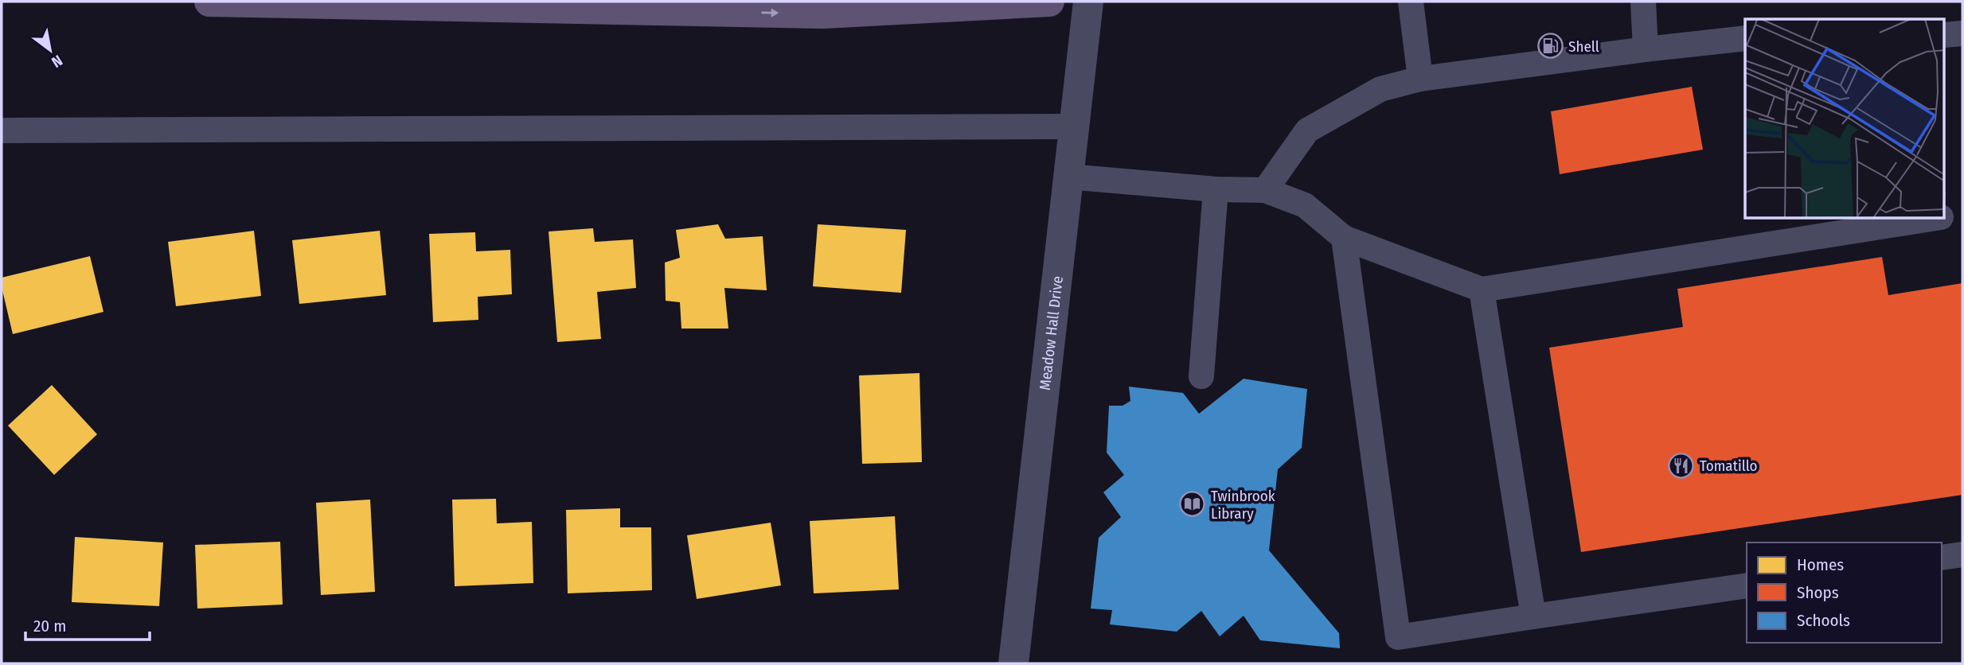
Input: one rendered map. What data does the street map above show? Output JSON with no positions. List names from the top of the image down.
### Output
{
  "streets": {
    "street": ["Meadow Hall Drive"]
  },
  "places": {
    "fuel station": ["Shell"],
    "restaurant": ["Tomatillo"],
    "library": ["Twinbrook Library"]
  },
  "legend": ["Homes", "Shops", "Schools"],
  "scale_bar": "20 m",
  "north": "bottom right"
}
